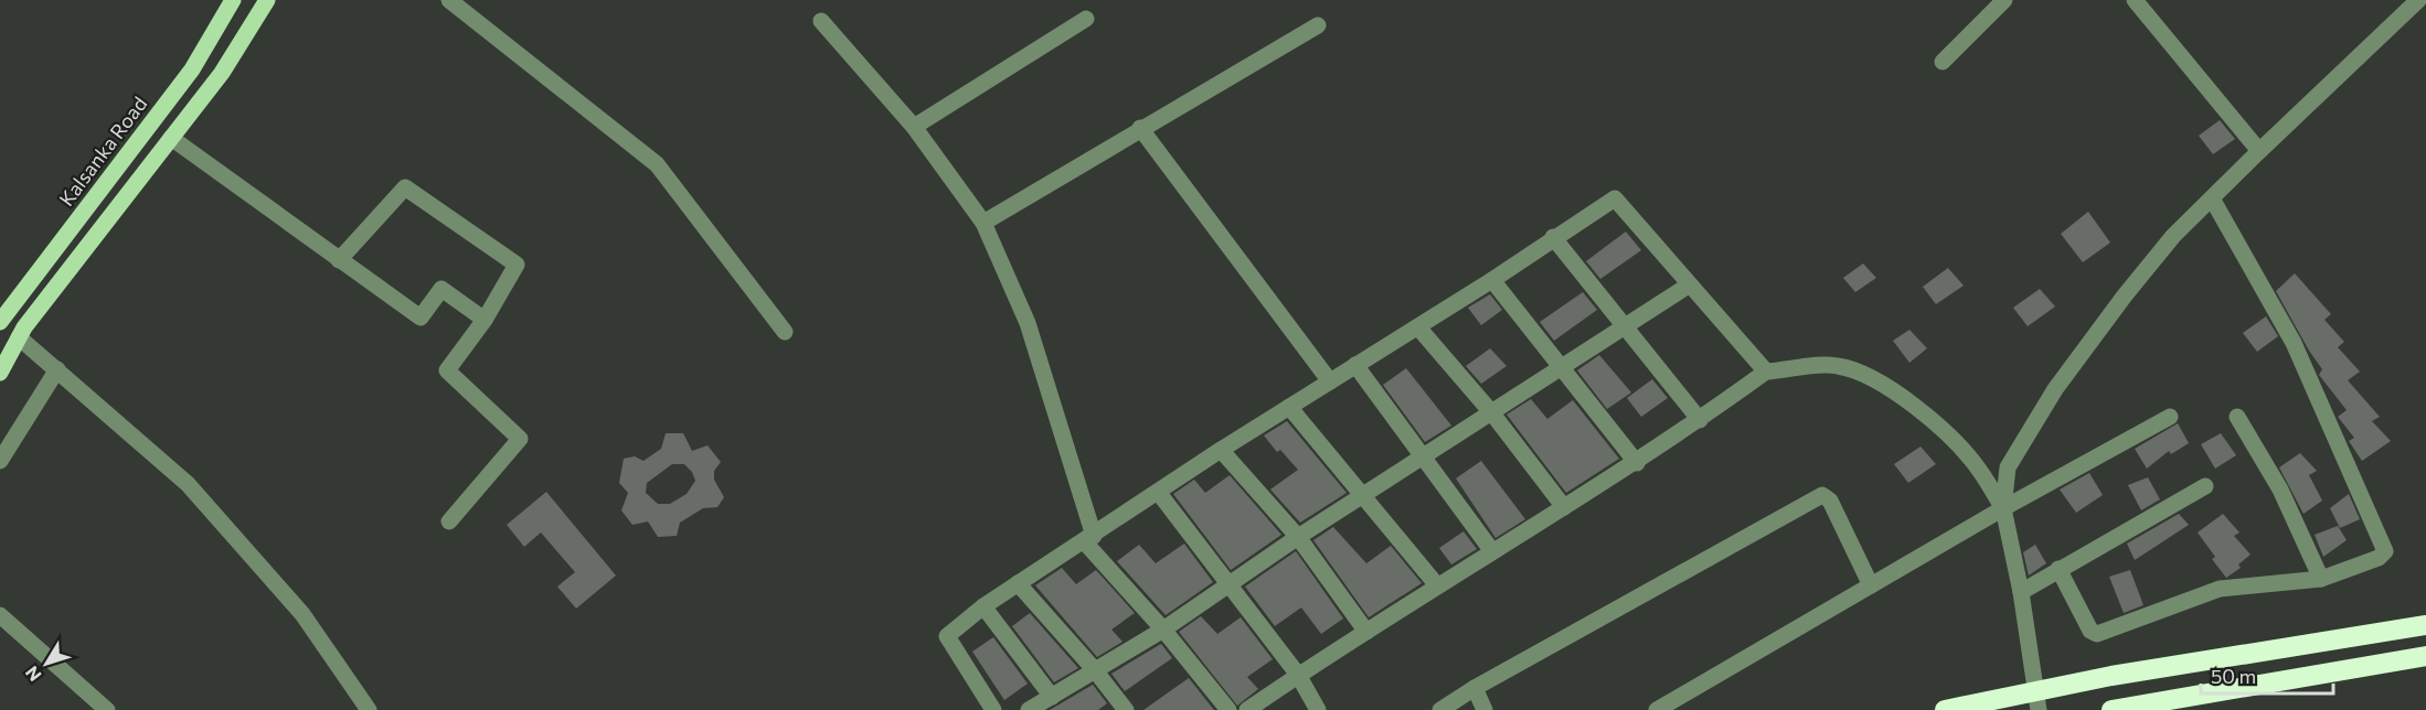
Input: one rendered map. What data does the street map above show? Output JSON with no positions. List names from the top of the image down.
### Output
{
  "streets": {
    "main road": ["Kalsanka Road"]
  },
  "scale_bar": "50 m",
  "north": "bottom left"
}
